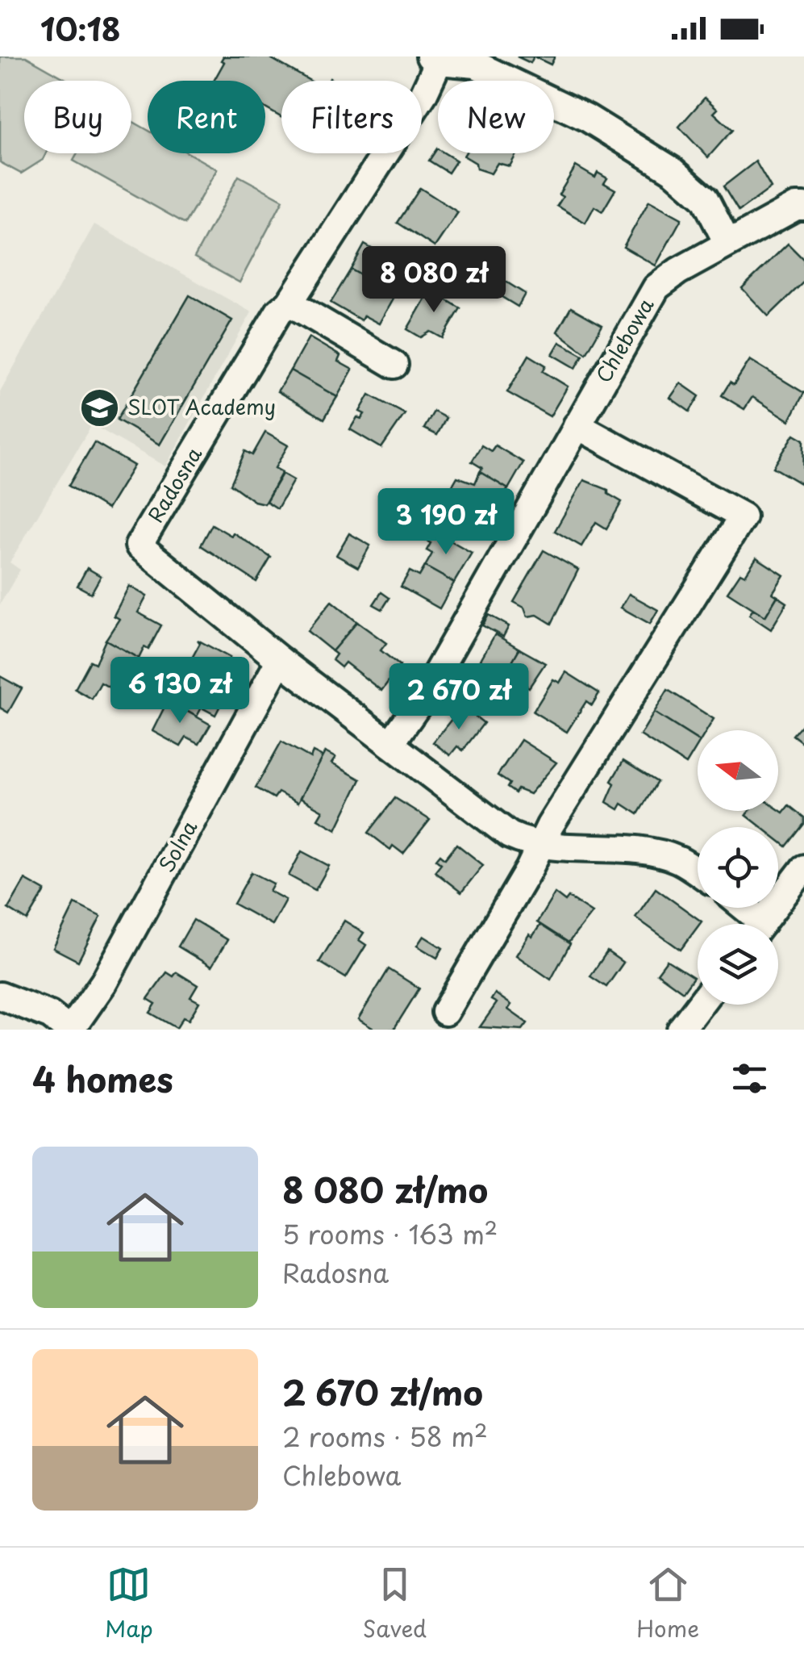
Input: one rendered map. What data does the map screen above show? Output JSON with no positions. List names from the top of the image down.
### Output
{
  "streets": {
    "street": ["Chlebowa", "Radosna", "Solna"]
  },
  "crossings": [
    ["Radosna", "Solna"]
  ],
  "places": {
    "school or university": ["SLOT Academy"]
  },
  "north": "left",
  "page": {
    "status": "10:18",
    "chip": [
      "Buy",
      "Rent",
      "Filters",
      "New"
    ],
    "price": [
      "8 080 zł",
      "3 190 zł",
      "6 130 zł",
      "2 670 zł"
    ],
    "heading": "4 homes",
    "list": [
      {
        "name": "8 080 zł/mo",
        "note": "5 rooms · 163 m² · Radosna"
      },
      {
        "name": "2 670 zł/mo",
        "note": "2 rooms · 58 m² · Chlebowa"
      }
    ],
    "tabs": ["Map", "Saved", "Home"]
  }
}
